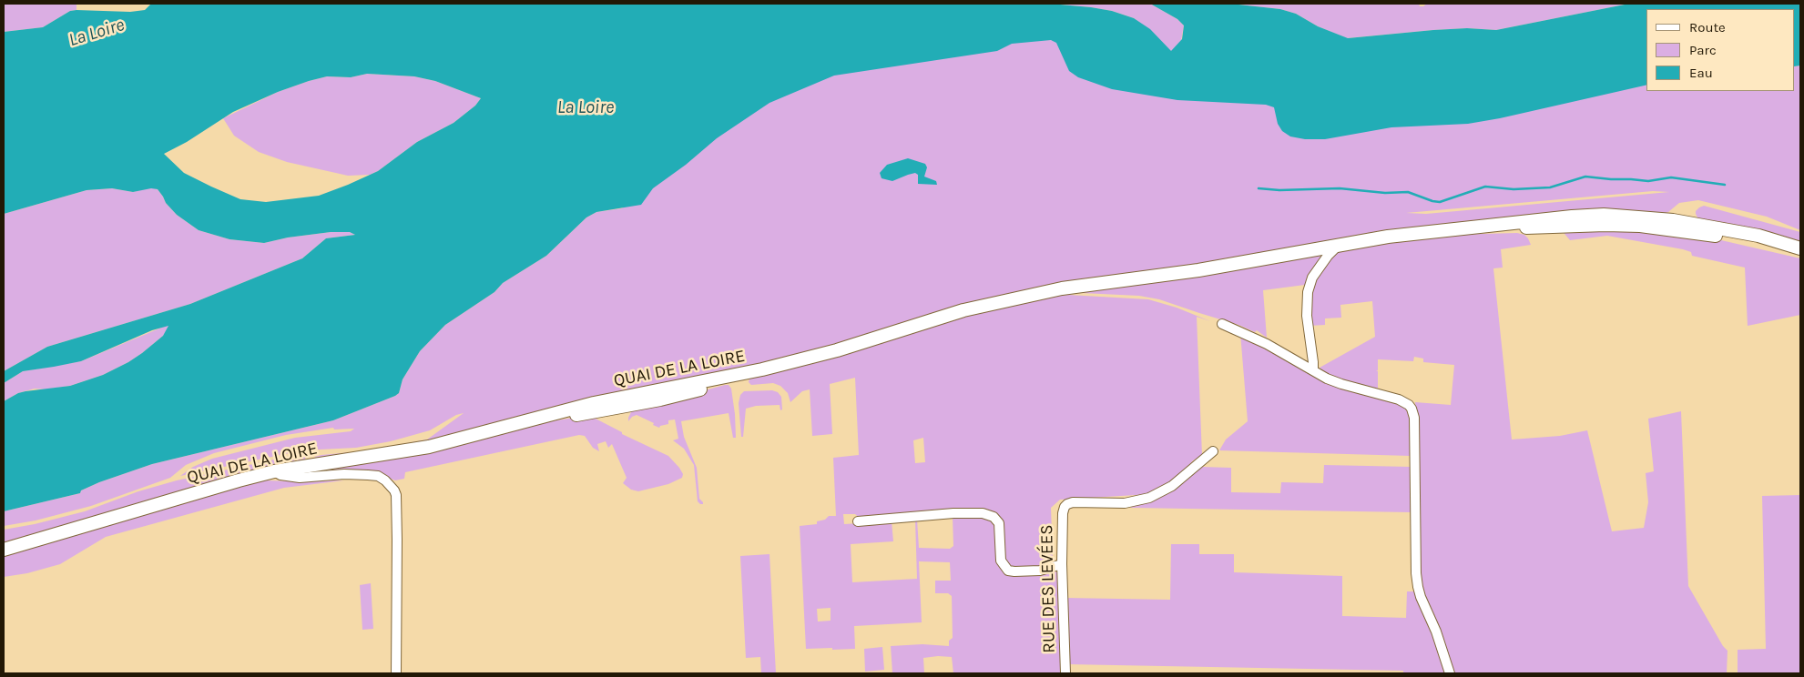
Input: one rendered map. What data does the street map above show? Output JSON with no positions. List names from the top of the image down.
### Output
{
  "streets": {
    "main road": ["QUAI DE LA LOIRE"],
    "street": ["RUE DES LEVÉES"]
  },
  "water": ["La Loire"],
  "legend": ["Route", "Parc", "Eau"]
}
